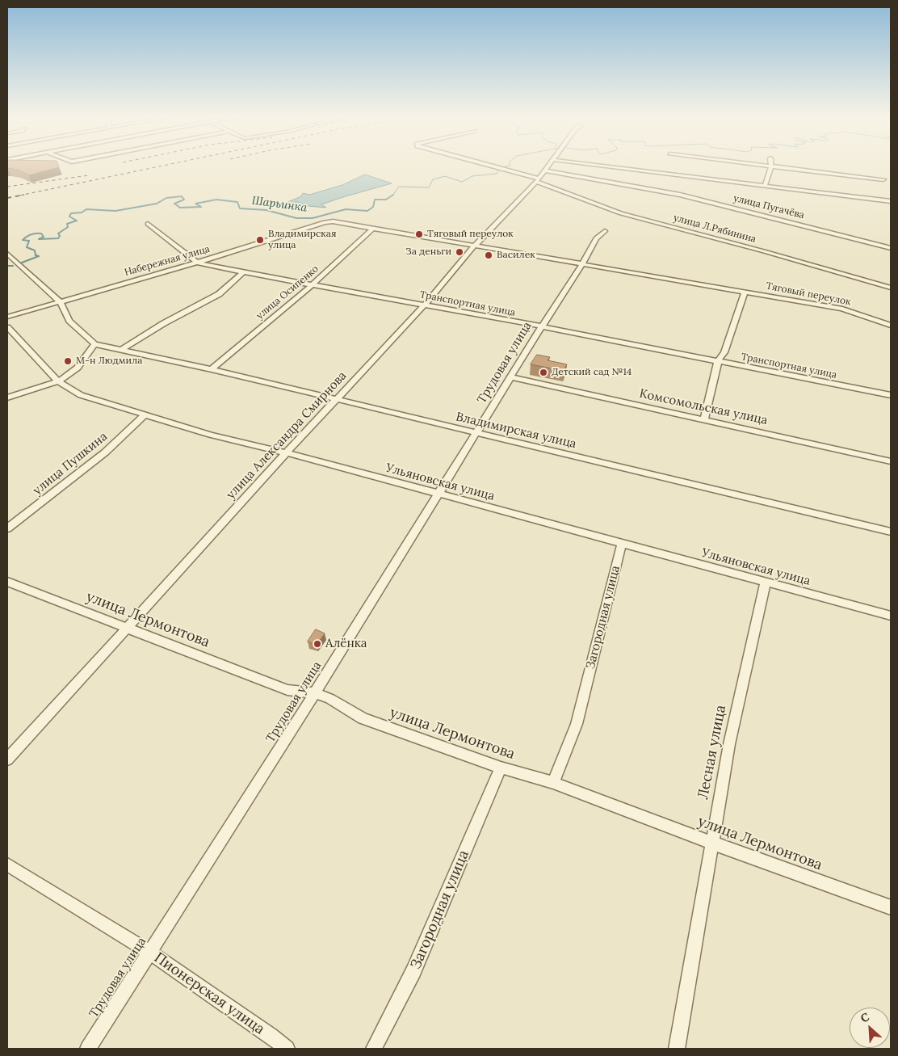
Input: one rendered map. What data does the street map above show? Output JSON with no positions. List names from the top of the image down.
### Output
{
  "streets": {
    "street": [
      "улица Пугачёва",
      "улица Л.Рябинина",
      "Набережная улица",
      "улица Осипенко",
      "Тяговый переулок",
      "Транспортная улица",
      "Трудовая улица",
      "Комсомольская улица",
      "Владимирская улица",
      "улица Александра Смирнова",
      "улица Пушкина",
      "Ульяновская улица",
      "Загородная улица",
      "улица Лермонтова",
      "Лесная улица",
      "Пионерская улица"
    ]
  },
  "crossings": [
    ["улица Пугачёва", "улица Александра Смирнова"],
    ["улица Л.Рябинина", "улица Александра Смирнова"],
    ["Набережная улица", "Тяговый переулок"],
    ["Набережная улица", "Транспортная улица"],
    ["улица Осипенко", "Тяговый переулок"],
    ["улица Осипенко", "Транспортная улица"],
    ["улица Осипенко", "Владимирская улица"],
    ["Тяговый переулок", "Трудовая улица"],
    ["Тяговый переулок", "улица Александра Смирнова"],
    ["Транспортная улица", "Трудовая улица"],
    ["Транспортная улица", "улица Александра Смирнова"],
    ["Трудовая улица", "Комсомольская улица"],
    ["Трудовая улица", "Владимирская улица"],
    ["Трудовая улица", "Ульяновская улица"],
    ["Трудовая улица", "улица Лермонтова"],
    ["Трудовая улица", "Пионерская улица"],
    ["Владимирская улица", "улица Александра Смирнова"],
    ["улица Александра Смирнова", "Ульяновская улица"],
    ["улица Александра Смирнова", "улица Лермонтова"],
    ["улица Пушкина", "Ульяновская улица"],
    ["Ульяновская улица", "Загородная улица"],
    ["Ульяновская улица", "Лесная улица"],
    ["Загородная улица", "улица Лермонтова"],
    ["улица Лермонтова", "Лесная улица"]
  ],
  "water": ["Шарьинка"],
  "places": [
    "Тяговый переулок",
    "Владимирская улица",
    "За деньги",
    "Василек",
    "М-н Людмила",
    "Детский сад №14",
    "Алёнка"
  ],
  "north": "top left"
}
